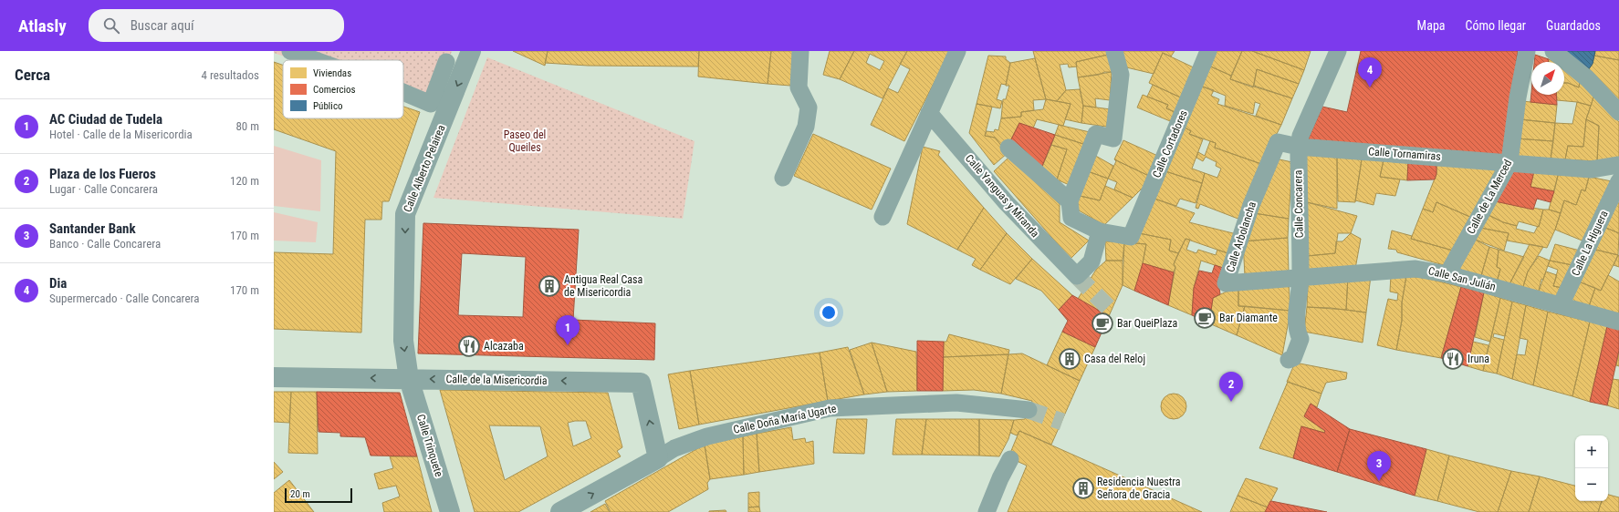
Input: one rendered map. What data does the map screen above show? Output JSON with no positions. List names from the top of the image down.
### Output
{
  "streets": {
    "street": [
      "Calle Cortadores",
      "Calle Tornamiras",
      "Calle Alberto Pelairea",
      "Calle Yanguas y Miranda",
      "Calle de La Merced",
      "Calle Concarera",
      "Calle Arbolancha",
      "Calle La Higuera",
      "Calle San Julián",
      "Calle de la Misericordia",
      "Calle Doña María Ugarte",
      "Calle Trinquete"
    ]
  },
  "crossings": [
    ["Calle Cortadores", "Calle Yanguas y Miranda"],
    ["Calle Tornamiras", "Calle de La Merced"],
    ["Calle Tornamiras", "Calle Concarera"],
    ["Calle Tornamiras", "Calle Arbolancha"],
    ["Calle Alberto Pelairea", "Calle de la Misericordia"],
    ["Calle Alberto Pelairea", "Calle Trinquete"],
    ["Calle de La Merced", "Calle San Julián"],
    ["Calle Concarera", "Calle Arbolancha"],
    ["Calle Concarera", "Calle San Julián"],
    ["Calle Arbolancha", "Calle San Julián"],
    ["Calle La Higuera", "Calle San Julián"],
    ["Calle de la Misericordia", "Calle Doña María Ugarte"],
    ["Calle de la Misericordia", "Calle Trinquete"]
  ],
  "one_way": ["Calle Alberto Pelairea", "Calle de la Misericordia"],
  "parks": ["Paseo del Queiles"],
  "places": {
    "building": ["Antigua Real Casa de Misericordia", "Casa del Reloj", "Residencia Nuestra Señora de Gracia"],
    "cafe": ["Bar Diamante", "Bar QueiPlaza"],
    "restaurant": ["Alcazaba", "Iruna"]
  },
  "legend": ["Viviendas", "Comercios", "Público"],
  "scale_bar": "20 m",
  "north": "top right",
  "page": {
    "header": "Atlasly",
    "search": "Buscar aquí",
    "nav": ["Mapa", "Cómo llegar", "Guardados"],
    "heading": ["Cerca", "4 resultados"],
    "pins": [
      "4",
      "1",
      "2",
      "3"
    ],
    "list": [
      {
        "mark": "1",
        "name": "AC Ciudad de Tudela",
        "note": "Hotel · Calle de la Misericordia",
        "value": "80 m"
      },
      {
        "mark": "2",
        "name": "Plaza de los Fueros",
        "note": "Lugar · Calle Concarera",
        "value": "120 m"
      },
      {
        "mark": "3",
        "name": "Santander Bank",
        "note": "Banco · Calle Concarera",
        "value": "170 m"
      },
      {
        "mark": "4",
        "name": "Dia",
        "note": "Supermercado · Calle Concarera",
        "value": "170 m"
      }
    ],
    "map_buttons": ["+", "−"],
    "scale": "20 m"
  }
}
